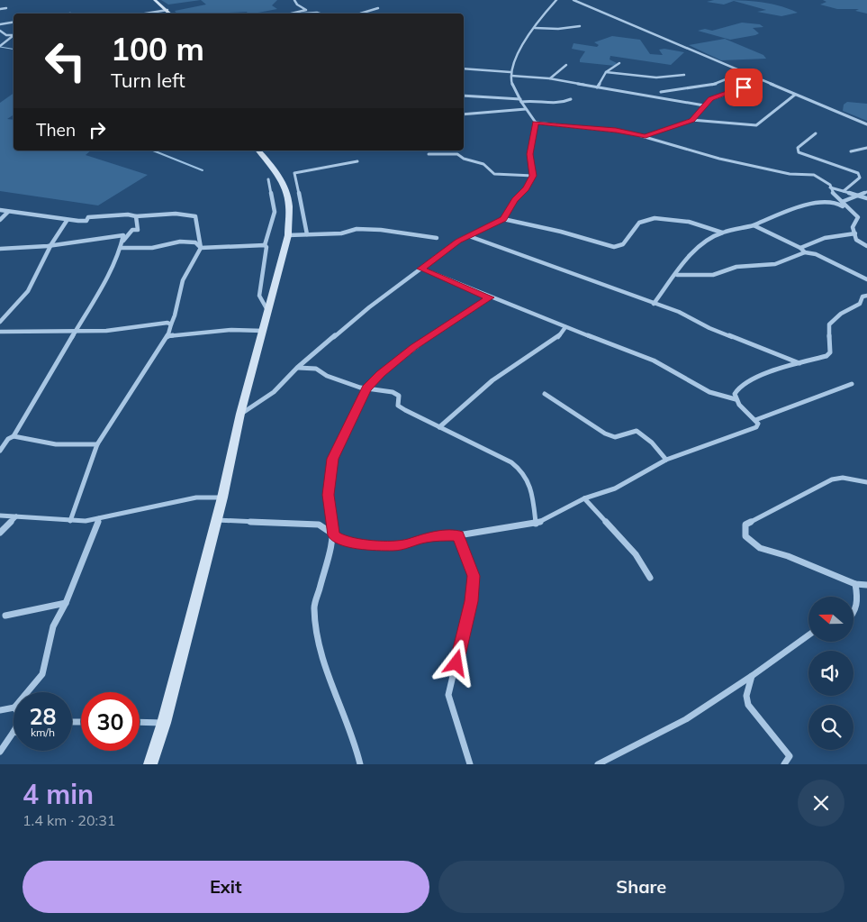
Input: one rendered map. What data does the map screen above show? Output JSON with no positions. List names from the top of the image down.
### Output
{
  "north": "left",
  "page": {
    "turn": ["100 m", "Turn left"],
    "then": "Then",
    "speed": "28 km/h",
    "limit": "30",
    "heading": ["4 min", "1.4 km · 20:31"],
    "buttons": ["Exit", "Share"]
  }
}
